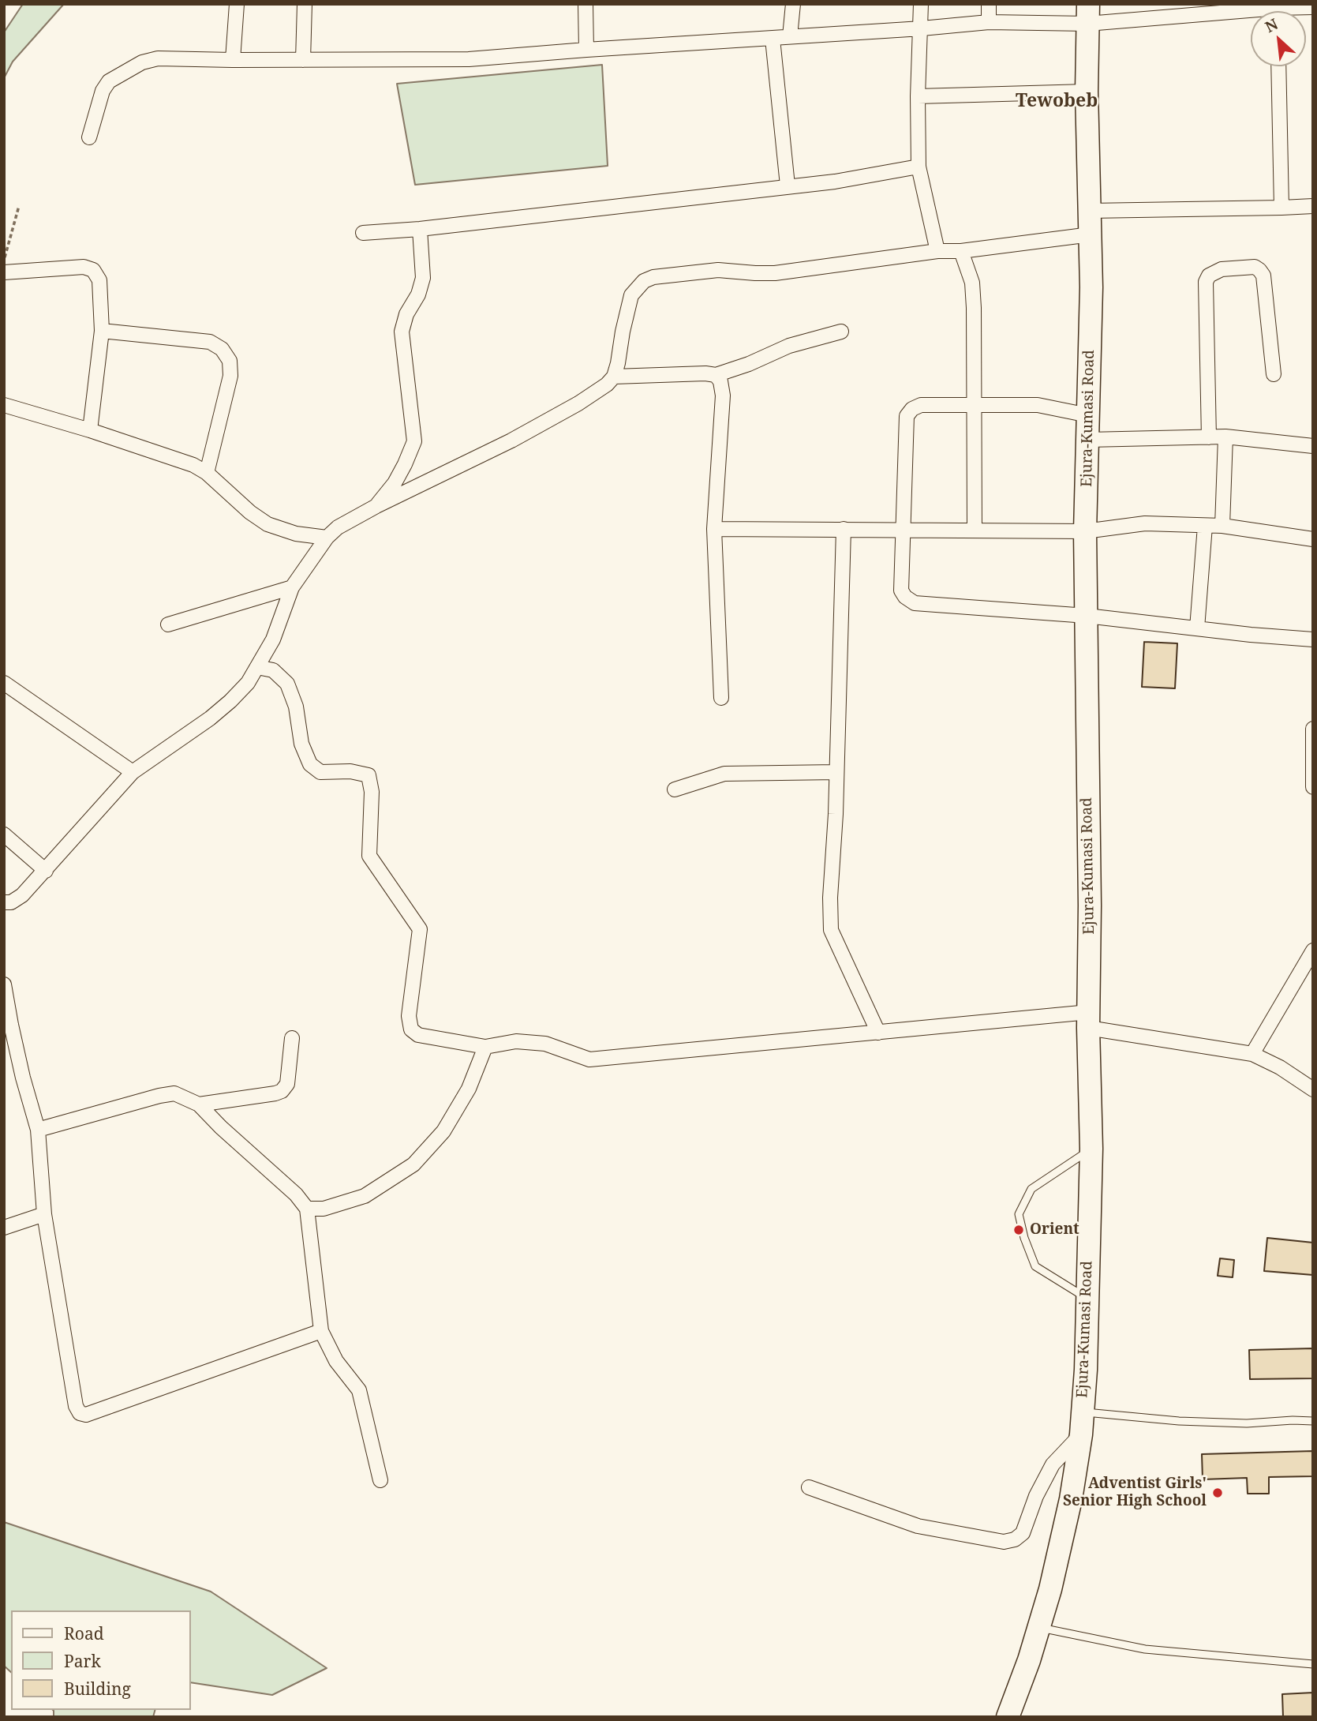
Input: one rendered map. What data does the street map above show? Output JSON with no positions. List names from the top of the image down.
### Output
{
  "streets": {
    "main road": ["Ejura-Kumasi Road"]
  },
  "districts": ["Tewobeb"],
  "places": ["Orient", "Adventist Girls' Senior High School"],
  "legend": ["Road", "Park", "Building"],
  "north": "top left"
}
